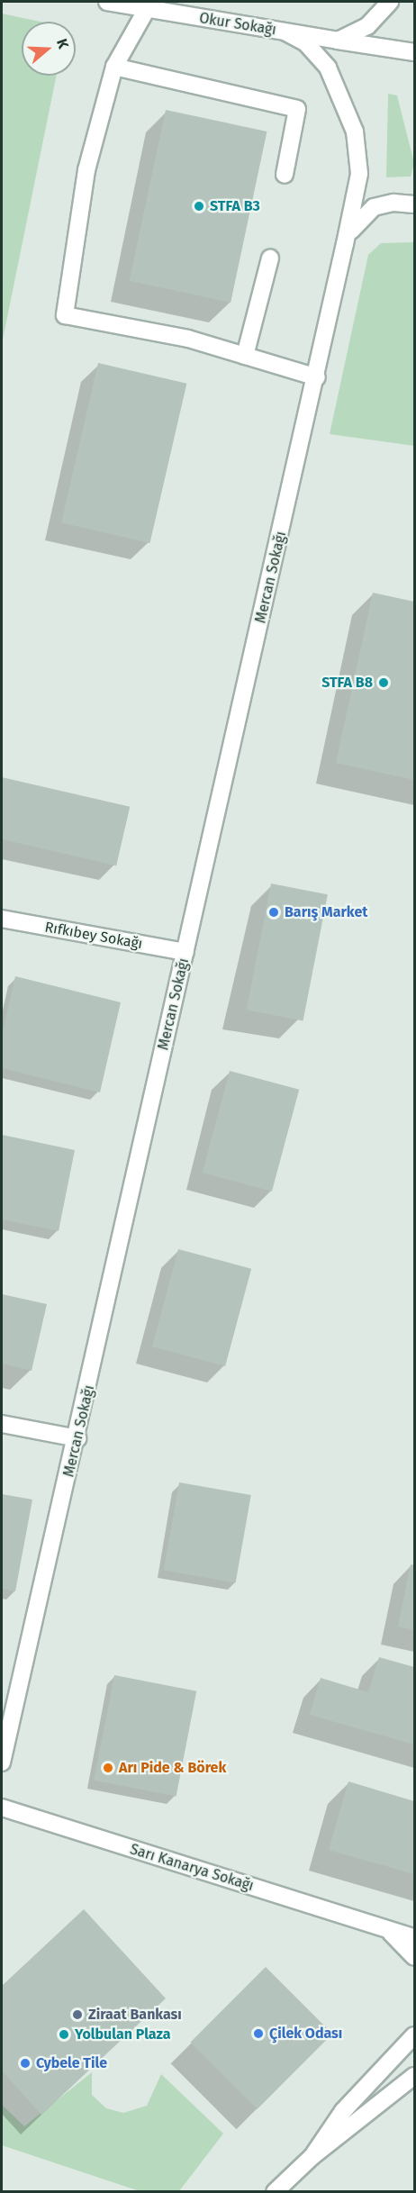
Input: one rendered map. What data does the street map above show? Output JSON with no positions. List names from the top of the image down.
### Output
{
  "streets": {
    "street": [
      "Okur Sokağı",
      "Mercan Sokağı",
      "Rıfkıbey Sokağı",
      "Sarı Kanarya Sokağı"
    ]
  },
  "crossings": [
    ["Okur Sokağı", "Mercan Sokağı"],
    ["Mercan Sokağı", "Rıfkıbey Sokağı"]
  ],
  "places": [
    "STFA B3",
    "STFA B8",
    "Barış Market",
    "Arı Pide & Börek",
    "Ziraat Bankası",
    "Çilek Odası",
    "Yolbulan Plaza",
    "Cybele Tile"
  ],
  "north": "right"
}
